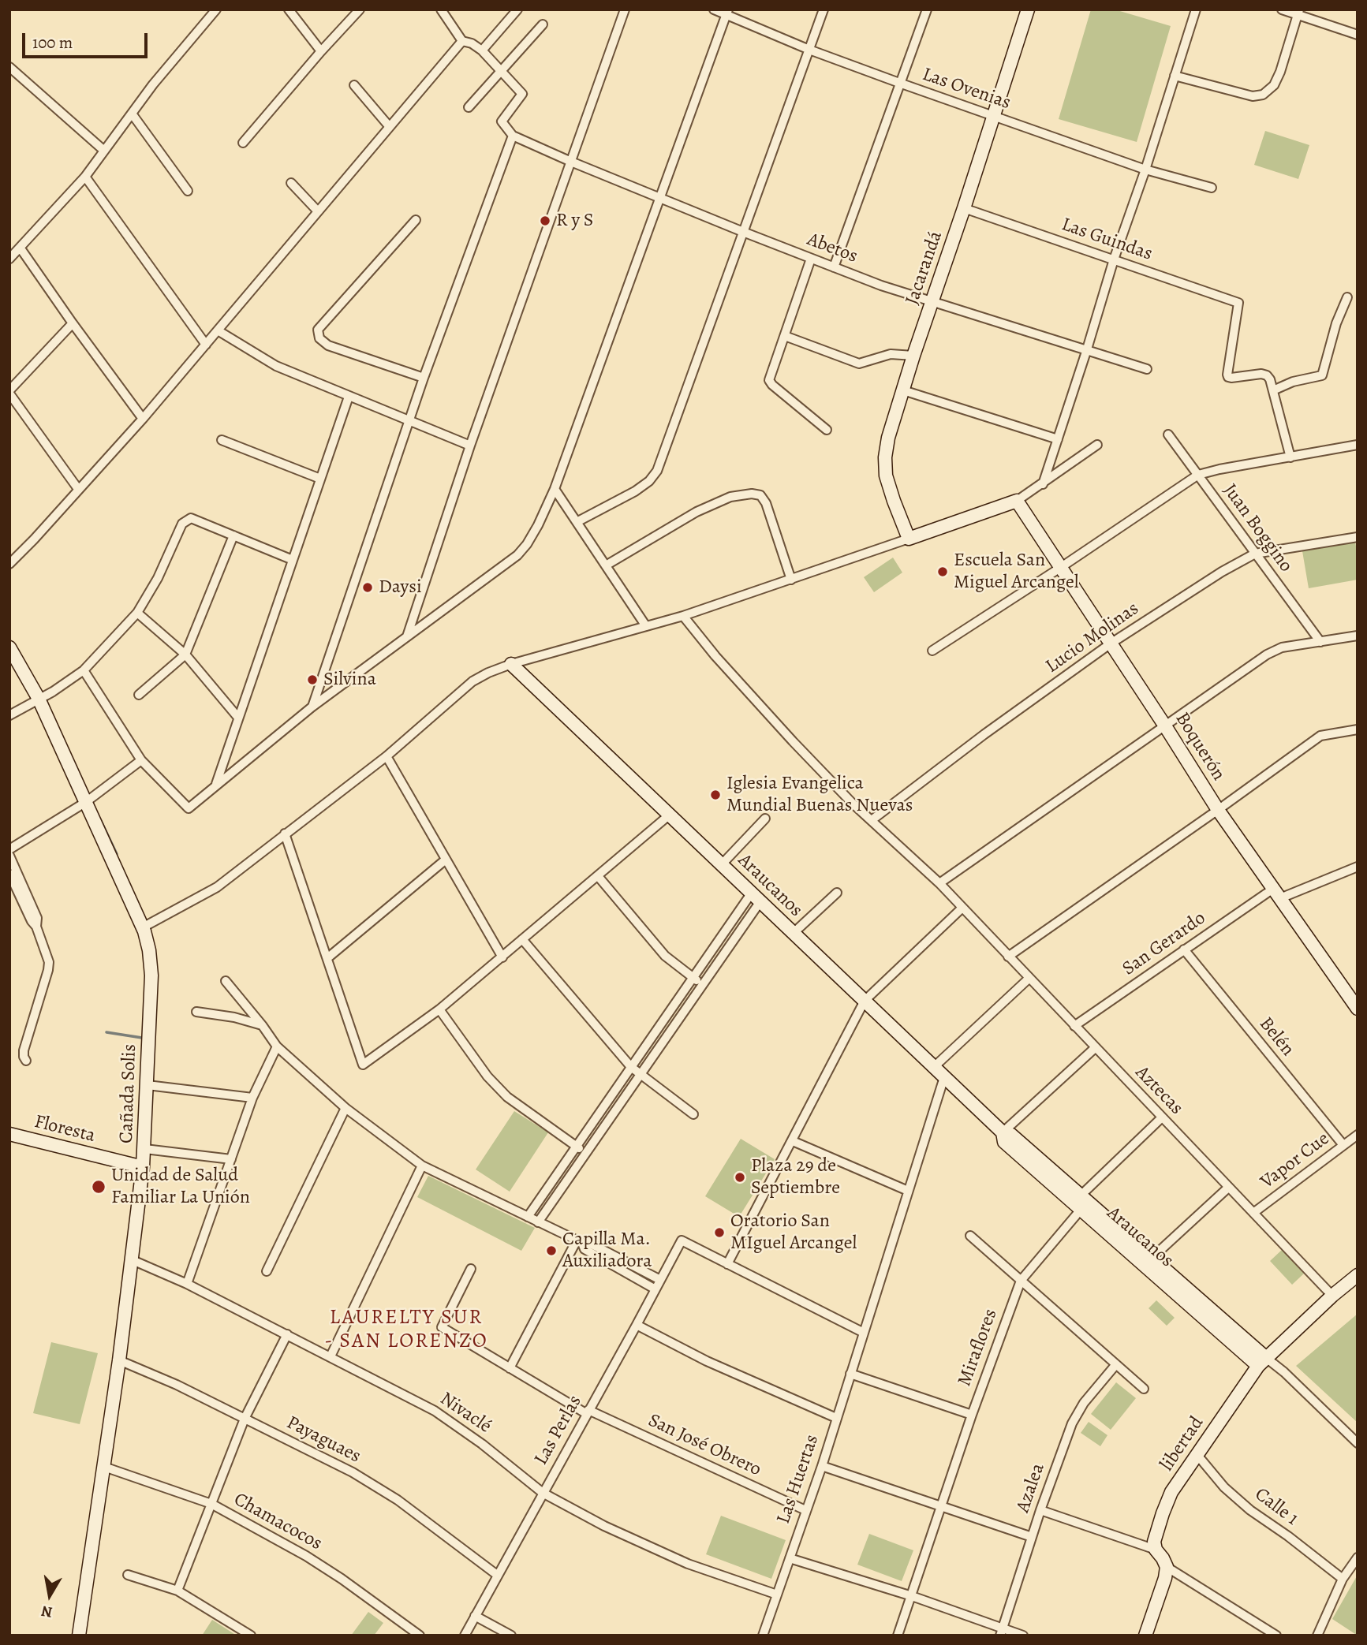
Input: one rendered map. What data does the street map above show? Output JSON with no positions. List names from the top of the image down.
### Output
{
  "streets": {
    "street": [
      "Las Ovenias",
      "Las Guindas",
      "Abetos",
      "Jacarandá",
      "Juan Boggino",
      "Lucio Molinas",
      "Boquerón",
      "Araucanos",
      "San Gerardo",
      "Belén",
      "Aztecas",
      "Cañada Solis",
      "Floresta",
      "Vapor Cue",
      "Miraflores",
      "Nivaclé",
      "Las Perlas",
      "Payaguaes",
      "libertad",
      "San José Obrero",
      "Las Huertas",
      "Azalea",
      "Calle 1",
      "Chamacocos"
    ]
  },
  "crossings": [
    ["Las Ovenias", "Jacarandá"],
    ["Las Guindas", "Jacarandá"],
    ["Abetos", "Jacarandá"],
    ["Juan Boggino", "Lucio Molinas"],
    ["Lucio Molinas", "Boquerón"],
    ["Lucio Molinas", "Aztecas"],
    ["Boquerón", "San Gerardo"],
    ["Araucanos", "Miraflores"],
    ["Araucanos", "libertad"],
    ["Araucanos", "Las Huertas"],
    ["San Gerardo", "Belén"],
    ["San Gerardo", "Aztecas"],
    ["Belén", "Vapor Cue"],
    ["Aztecas", "Vapor Cue"],
    ["Aztecas", "libertad"],
    ["Cañada Solis", "Floresta"],
    ["Cañada Solis", "Nivaclé"],
    ["Cañada Solis", "Payaguaes"],
    ["Cañada Solis", "Chamacocos"],
    ["Nivaclé", "Las Perlas"],
    ["Nivaclé", "Las Huertas"],
    ["Las Perlas", "Payaguaes"],
    ["Las Perlas", "San José Obrero"],
    ["libertad", "Calle 1"],
    ["San José Obrero", "Las Huertas"]
  ],
  "districts": ["LAURELTY SUR - SAN LORENZO"],
  "places": [
    "R y S",
    "Escuela San Miguel Arcangel",
    "Daysi",
    "Silvina",
    "Iglesia Evangelica Mundial Buenas Nuevas",
    "Plaza 29 de Septiembre",
    "Unidad de Salud Familiar La Unión",
    "Oratorio San MIguel Arcangel",
    "Capilla Ma. Auxiliadora"
  ],
  "scale_bar": "100 m",
  "north": "bottom"
}
